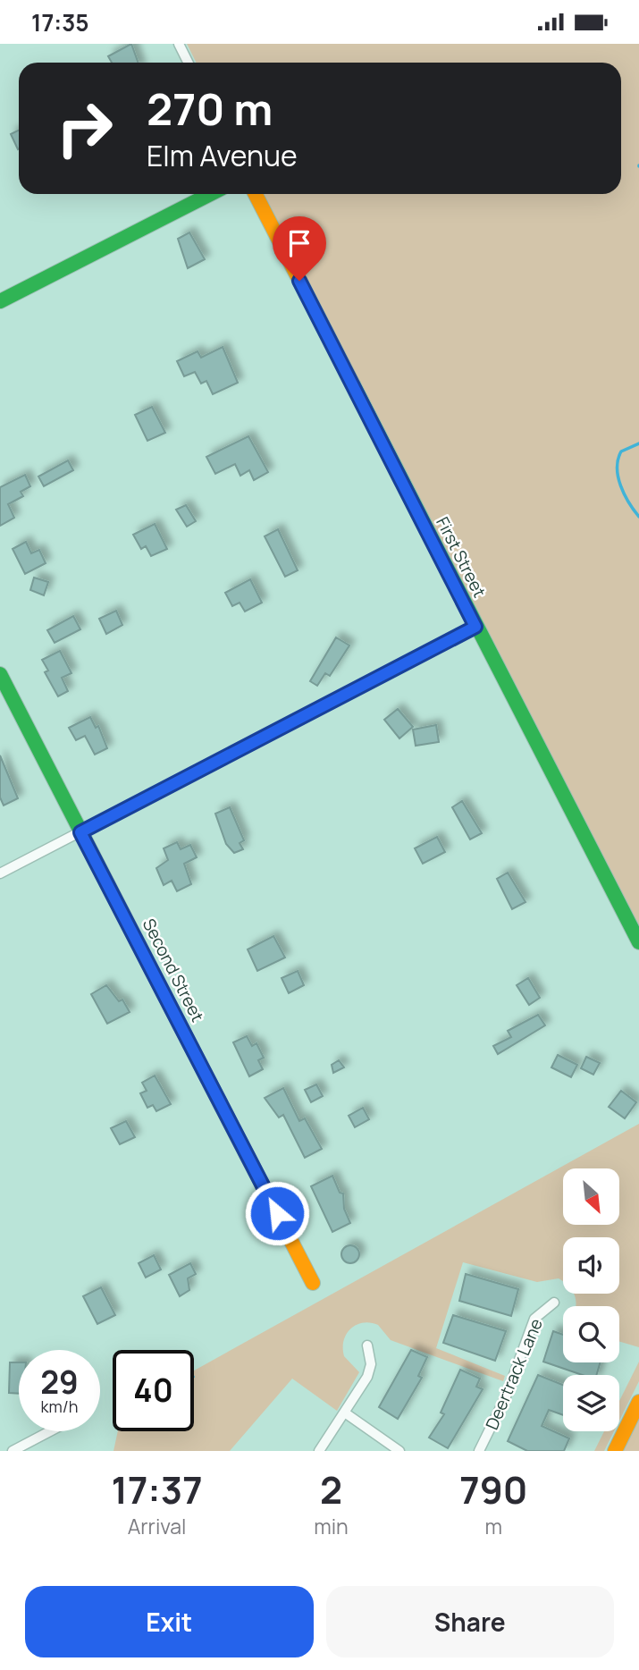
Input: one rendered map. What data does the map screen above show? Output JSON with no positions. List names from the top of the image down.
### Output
{
  "streets": {
    "street": ["First Street", "Second Street", "Deertrack Lane"]
  },
  "north": "bottom right",
  "page": {
    "status": "17:35",
    "turn": ["270 m", "Elm Avenue"],
    "speed": "29 km/h",
    "limit": "40",
    "eta": [
      "17:37",
      "Arrival",
      "2",
      "min",
      "790",
      "m"
    ],
    "buttons": ["Exit", "Share"]
  }
}
